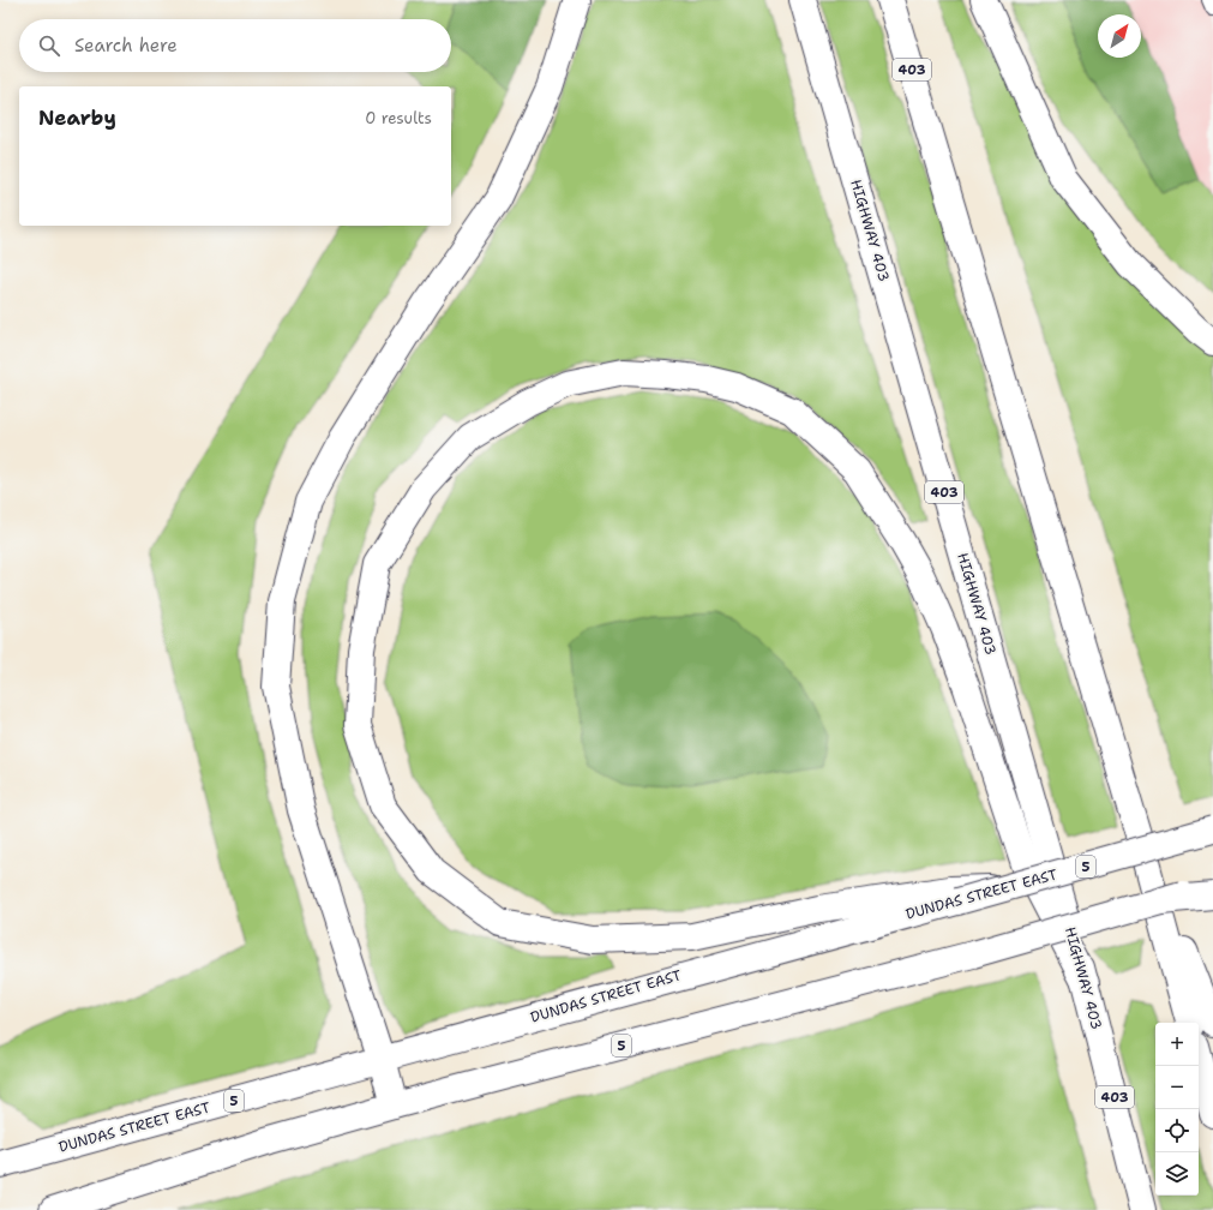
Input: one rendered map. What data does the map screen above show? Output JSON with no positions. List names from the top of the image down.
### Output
{
  "streets": {
    "main road": [
      "403",
      "HIGHWAY 403",
      "5",
      "DUNDAS STREET EAST"
    ]
  },
  "north": "top right",
  "page": {
    "search": "Search here",
    "heading": ["Nearby", "0 results"],
    "map_buttons": ["+", "−"]
  }
}
